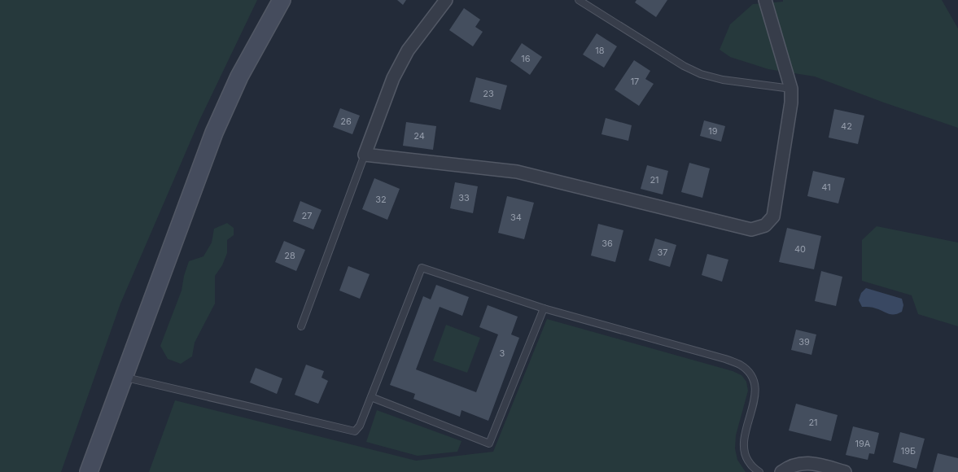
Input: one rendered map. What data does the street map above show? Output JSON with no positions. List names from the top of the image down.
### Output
{
  "house_numbers": [
    "18",
    "16",
    "17",
    "23",
    "26",
    "42",
    "19",
    "24",
    "21",
    "41",
    "33",
    "32",
    "27",
    "34",
    "36",
    "40",
    "37",
    "28",
    "39",
    "3",
    "21",
    "19А",
    "19Б"
  ]
}
